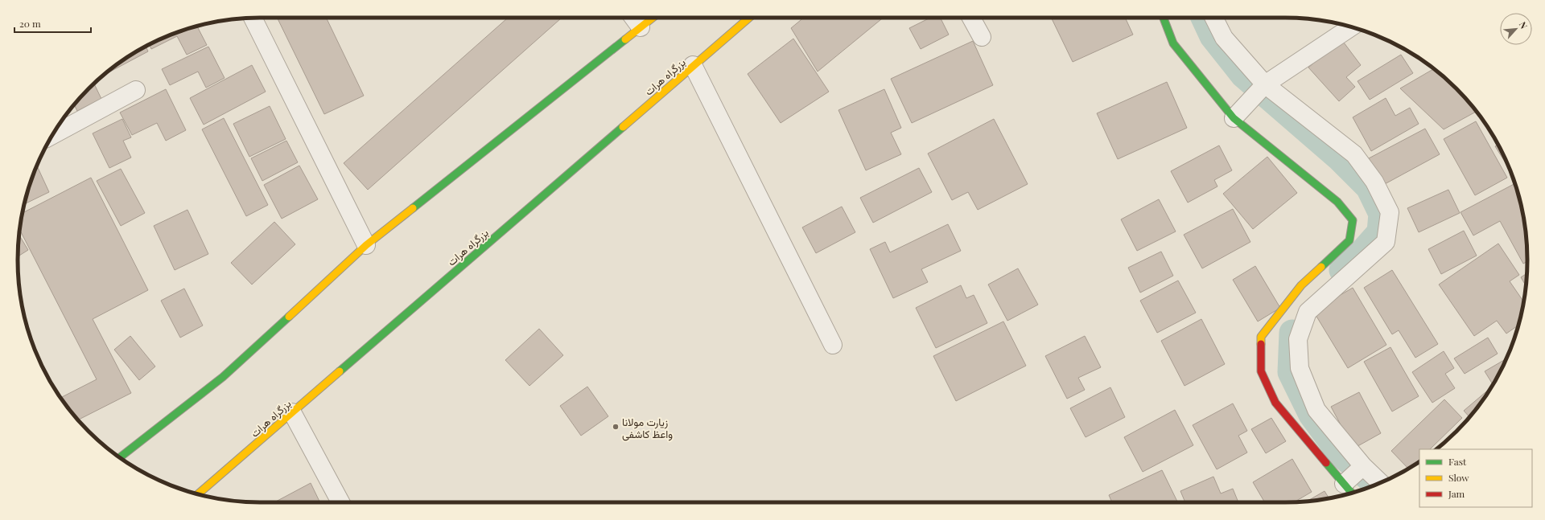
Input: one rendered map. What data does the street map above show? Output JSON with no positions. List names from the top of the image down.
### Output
{
  "streets": {
    "main road": ["بزرگراه هرات"]
  },
  "places": ["زیارت مولانا واعظ کاشفی"],
  "legend": ["Fast", "Slow", "Jam"],
  "scale_bar": "20 m",
  "north": "top right"
}
